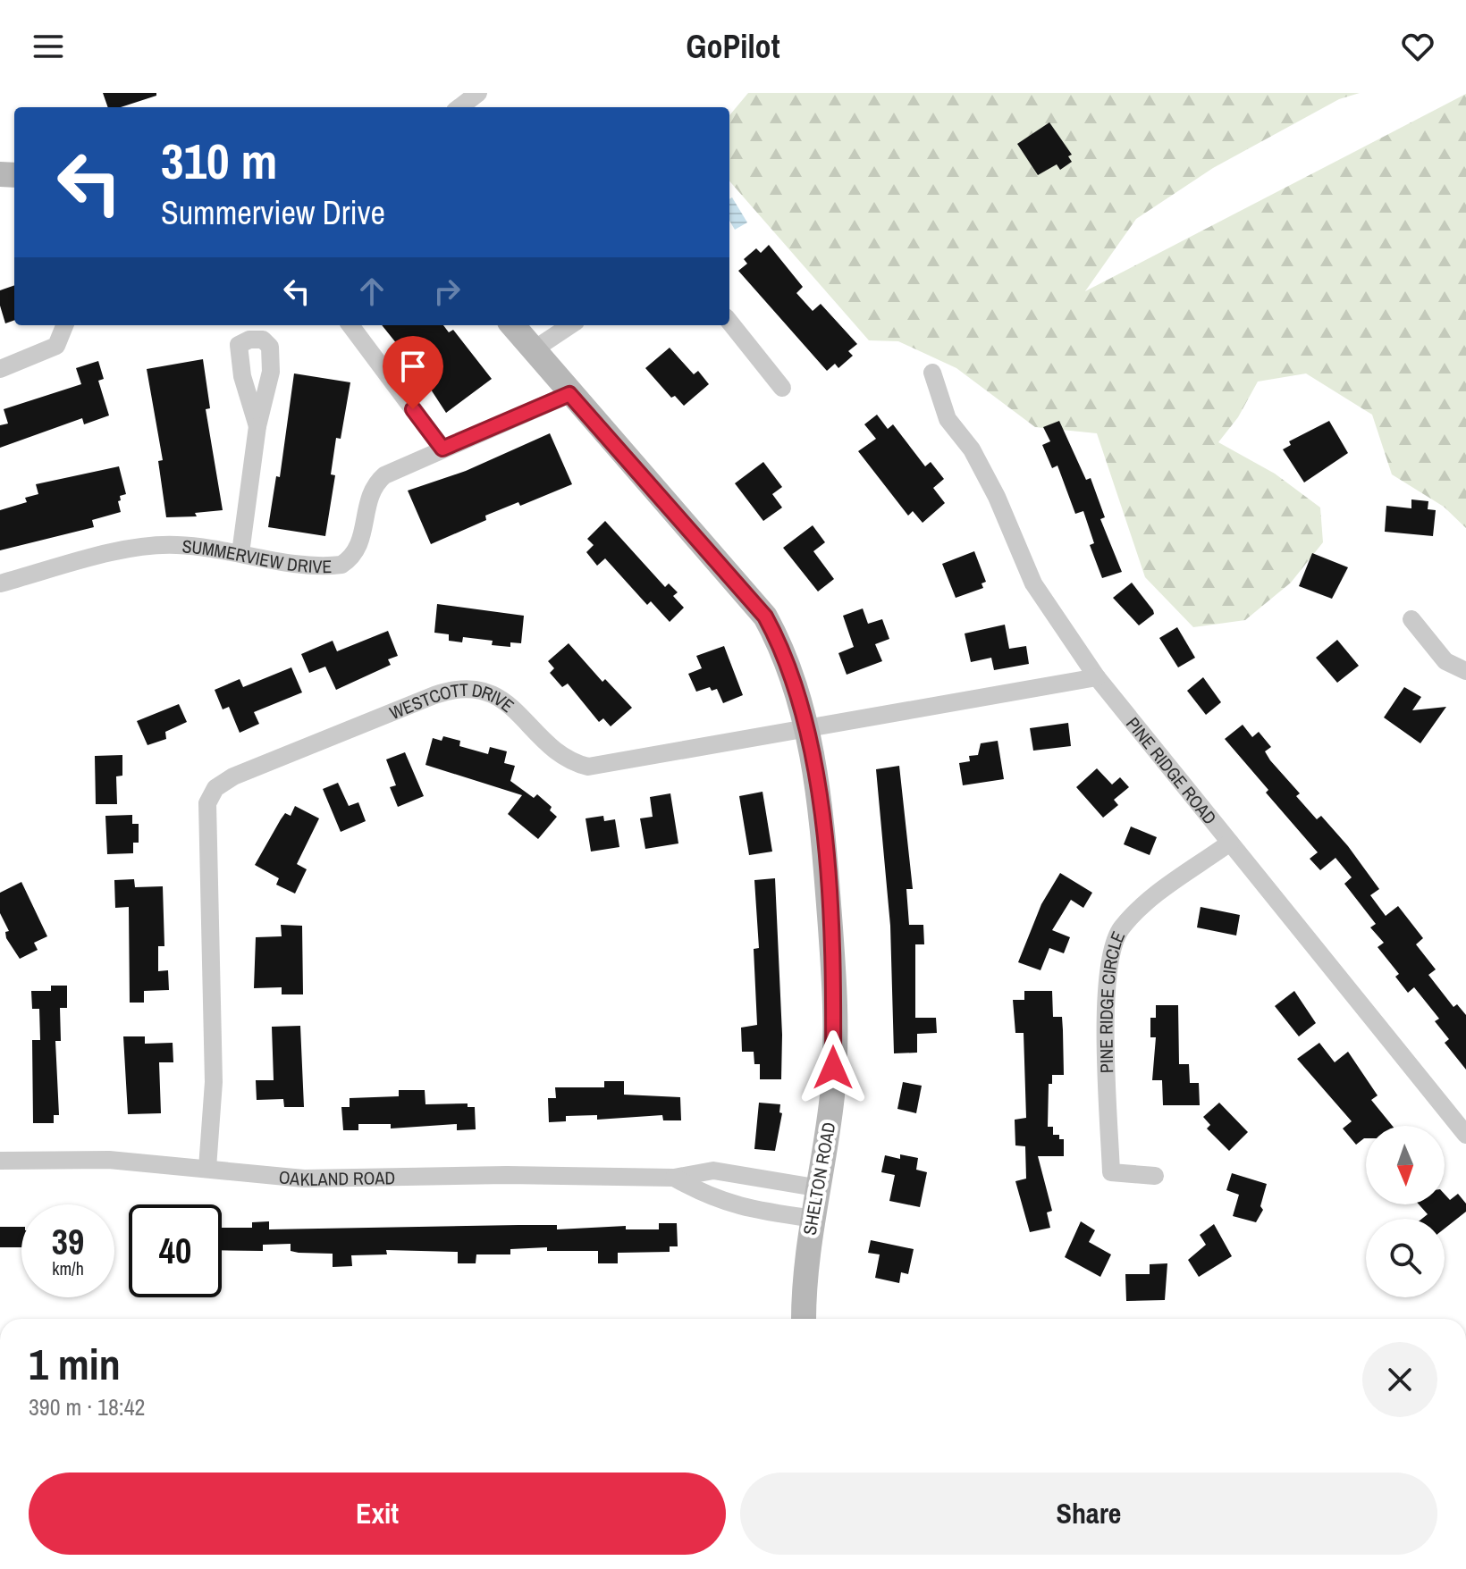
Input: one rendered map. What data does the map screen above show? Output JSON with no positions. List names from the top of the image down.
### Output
{
  "streets": {
    "street": [
      "SUMMERVIEW DRIVE",
      "WESTCOTT DRIVE",
      "PINE RIDGE ROAD",
      "PINE RIDGE CIRCLE",
      "OAKLAND ROAD",
      "SHELTON ROAD"
    ]
  },
  "crossings": [
    ["SUMMERVIEW DRIVE", "SHELTON ROAD"],
    ["WESTCOTT DRIVE", "PINE RIDGE ROAD"],
    ["WESTCOTT DRIVE", "OAKLAND ROAD"],
    ["WESTCOTT DRIVE", "SHELTON ROAD"],
    ["PINE RIDGE ROAD", "PINE RIDGE CIRCLE"],
    ["OAKLAND ROAD", "SHELTON ROAD"]
  ],
  "north": "bottom",
  "page": {
    "header": "GoPilot",
    "turn": ["310 m", "Summerview Drive"],
    "speed": "39 km/h",
    "limit": "40",
    "heading": ["1 min", "390 m · 18:42"],
    "buttons": ["Exit", "Share"]
  }
}
